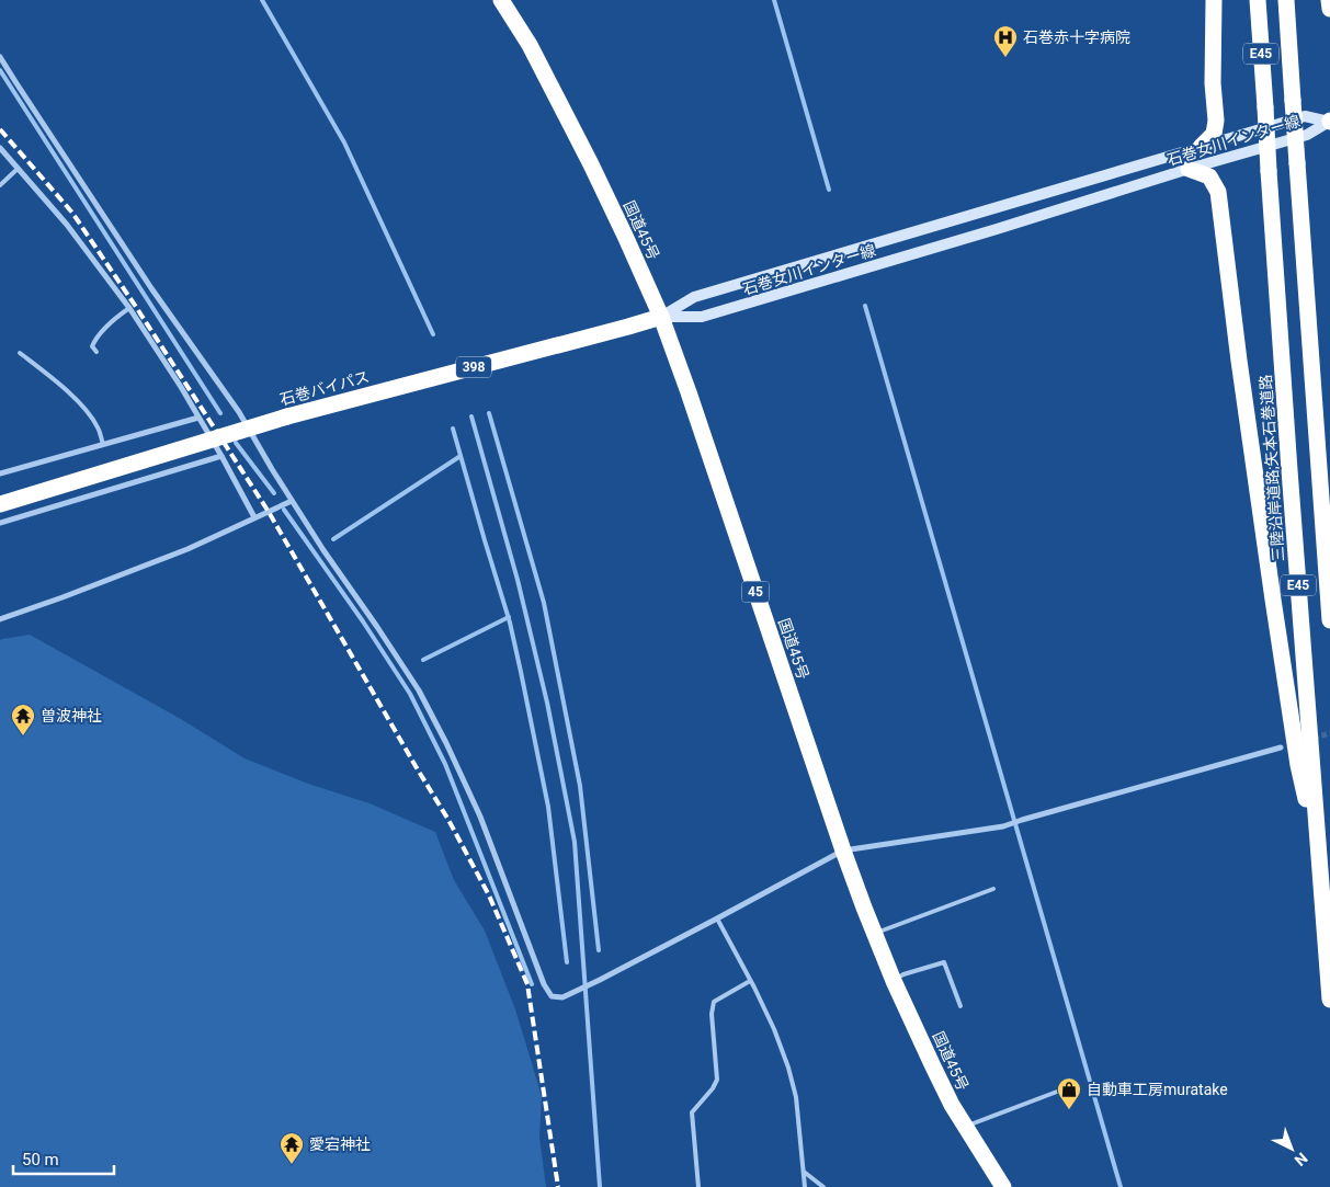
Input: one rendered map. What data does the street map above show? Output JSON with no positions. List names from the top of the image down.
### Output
{
  "streets": {
    "highway": [
      "E45",
      "国道45号",
      "398",
      "石巻バイパス",
      "三陸沿岸道路;矢本石巻道路",
      "45"
    ],
    "main road": ["石巻女川インター線"]
  },
  "crossings": [
    ["石巻女川インター線", "国道45号"],
    ["石巻女川インター線", "石巻バイパス"],
    ["国道45号", "石巻バイパス"]
  ],
  "places": {
    "hospital": ["石巻赤十字病院"],
    "temple": ["曽波神社", "愛宕神社"],
    "shop": ["自動車工房muratake"]
  },
  "scale_bar": "50 m",
  "north": "bottom right"
}
